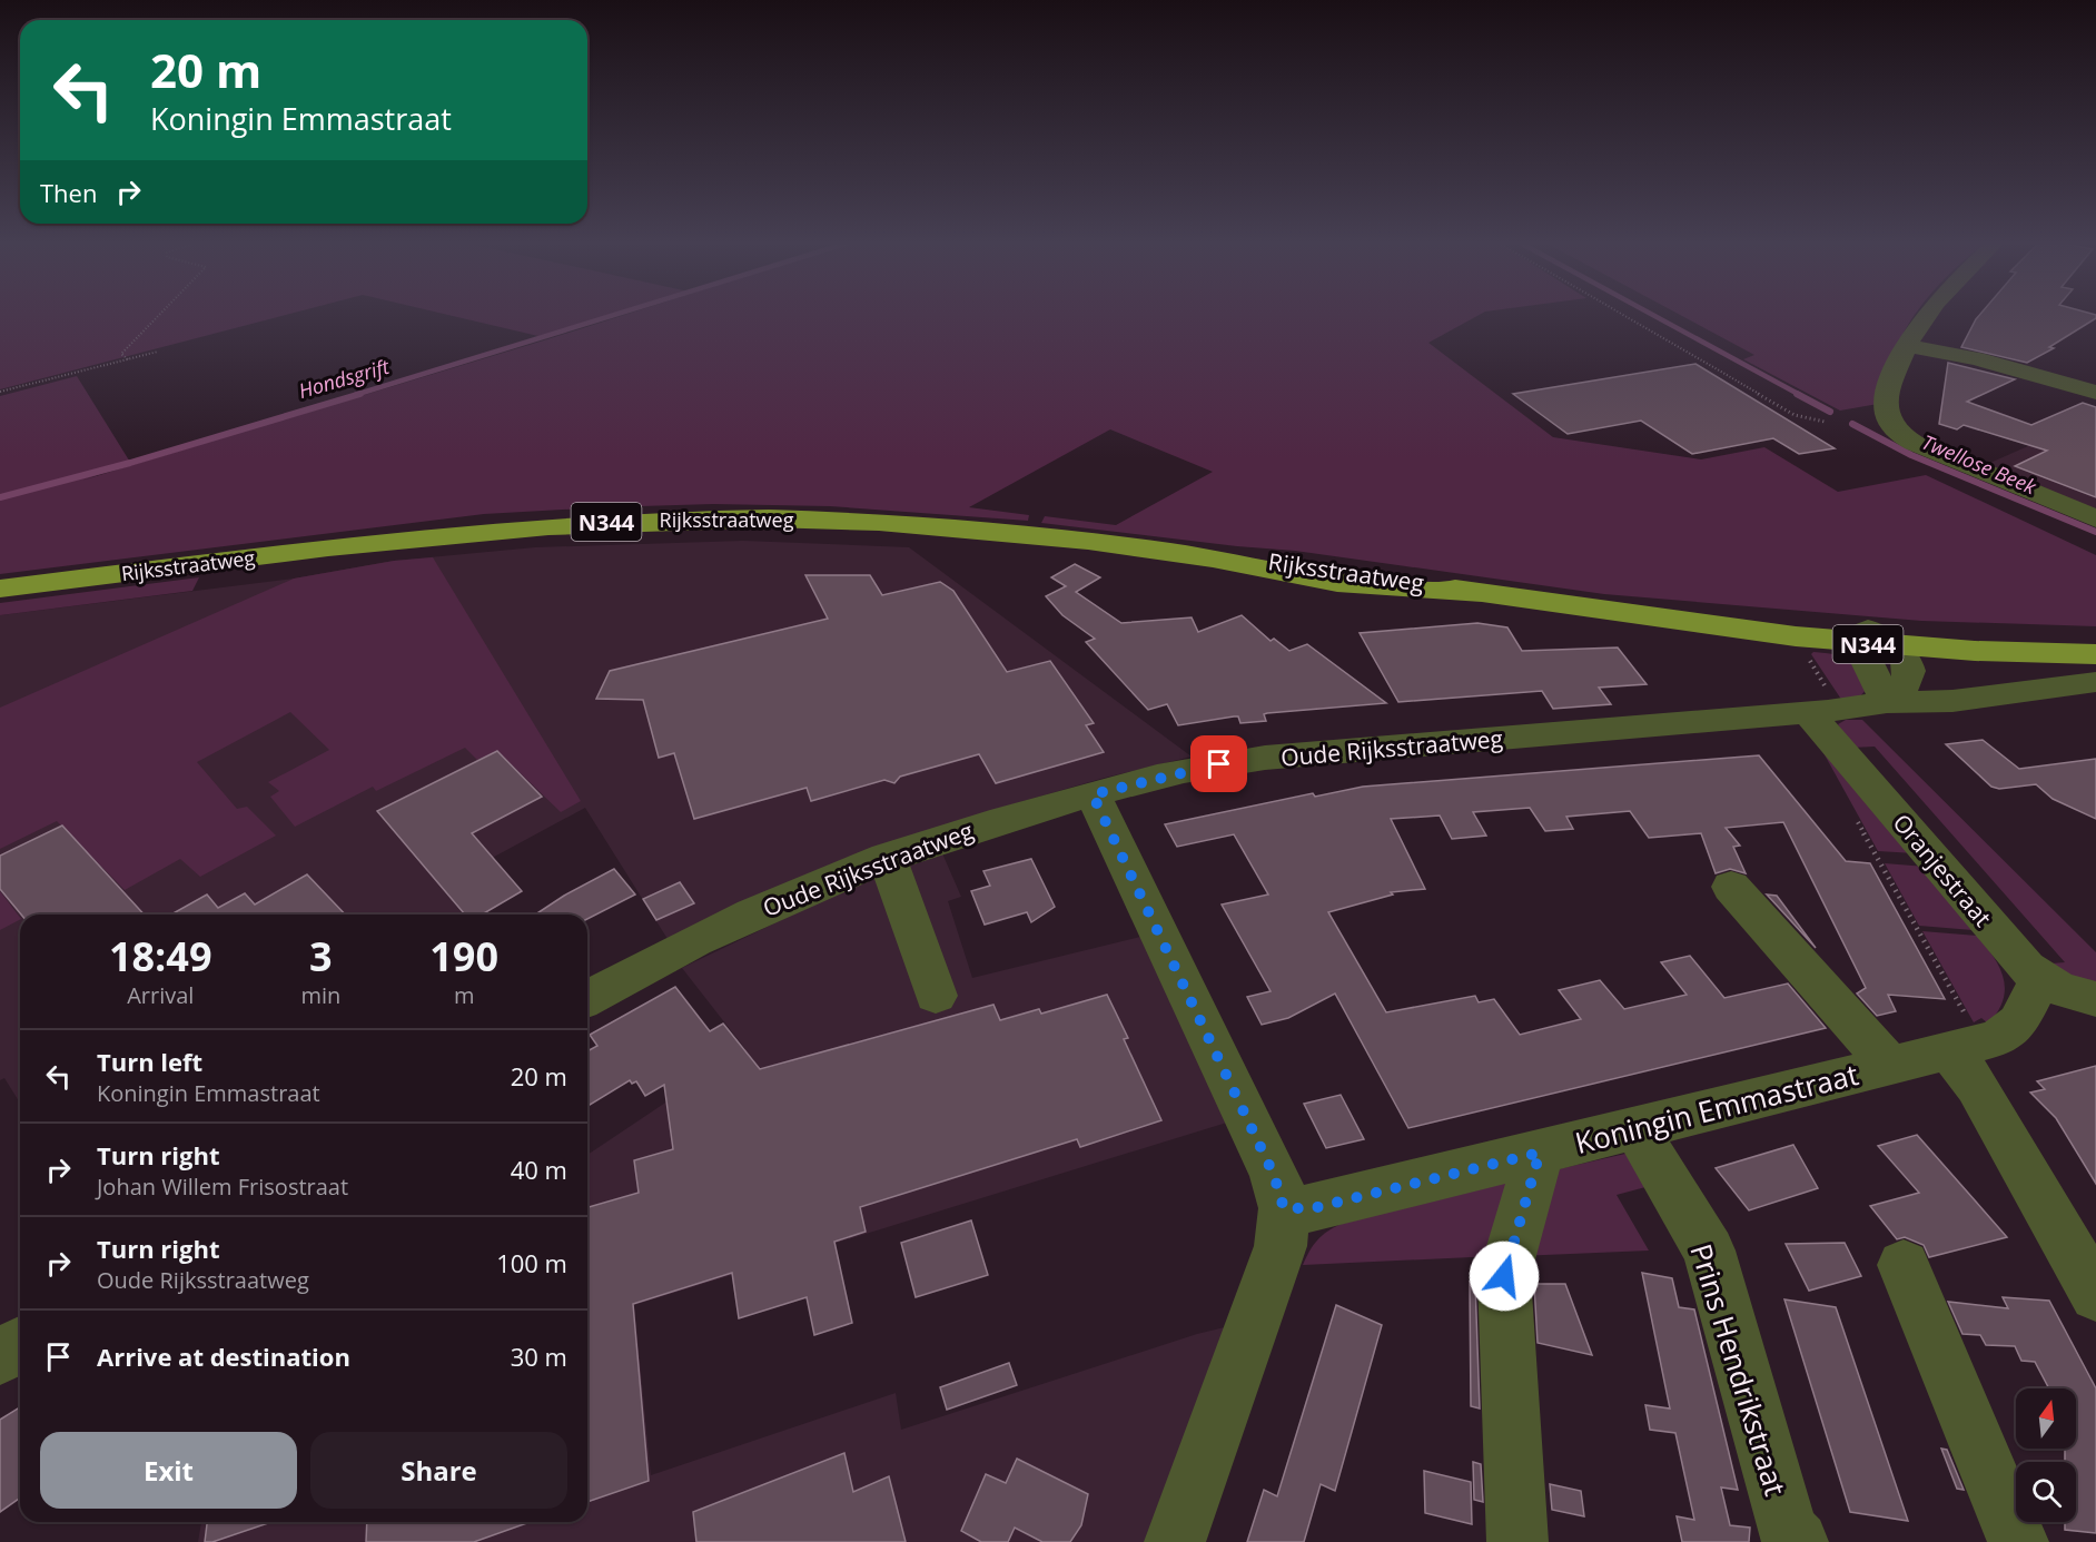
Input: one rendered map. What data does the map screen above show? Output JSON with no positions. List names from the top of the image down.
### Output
{
  "streets": {
    "main road": ["Rijksstraatweg", "N344"],
    "street": [
      "Oude Rijksstraatweg",
      "Oranjestraat",
      "Koningin Emmastraat",
      "Prins Hendrikstraat"
    ]
  },
  "crossings": [
    ["Oude Rijksstraatweg", "Oranjestraat"],
    ["Oranjestraat", "Koningin Emmastraat"],
    ["Koningin Emmastraat", "Prins Hendrikstraat"]
  ],
  "water": ["Hondsgrift", "Twellose Beek"],
  "north": "top",
  "page": {
    "turn": ["20 m", "Koningin Emmastraat"],
    "then": "Then",
    "eta": [
      "18:49",
      "Arrival",
      "3",
      "min",
      "190",
      "m"
    ],
    "list": [
      {
        "name": "Turn left",
        "note": "Koningin Emmastraat",
        "value": "20 m"
      },
      {
        "name": "Turn right",
        "note": "Johan Willem Frisostraat",
        "value": "40 m"
      },
      {
        "name": "Turn right",
        "note": "Oude Rijksstraatweg",
        "value": "100 m"
      },
      {
        "name": "Arrive at destination",
        "value": "30 m"
      }
    ],
    "buttons": ["Exit", "Share"]
  }
}
